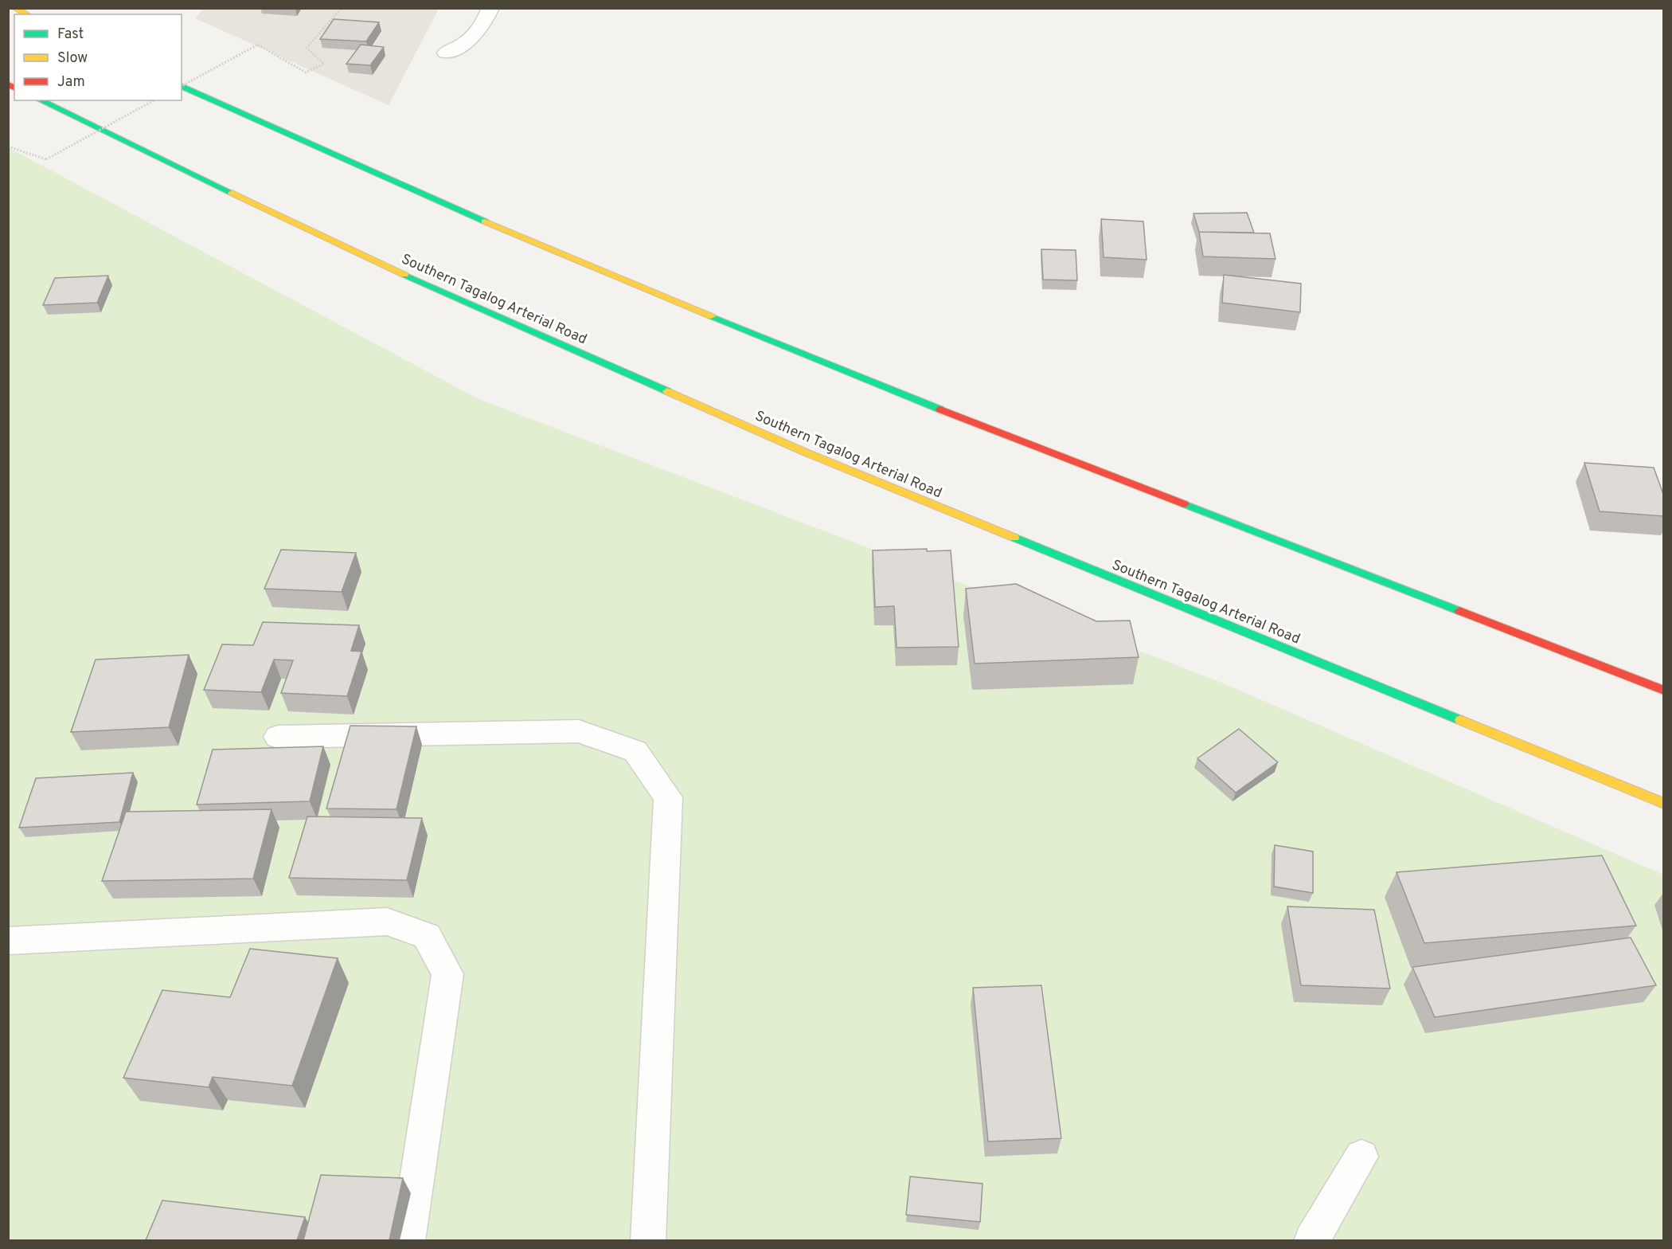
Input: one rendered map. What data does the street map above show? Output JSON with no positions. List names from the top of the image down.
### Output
{
  "streets": {
    "highway": ["Southern Tagalog Arterial Road"]
  },
  "legend": ["Fast", "Slow", "Jam"]
}
